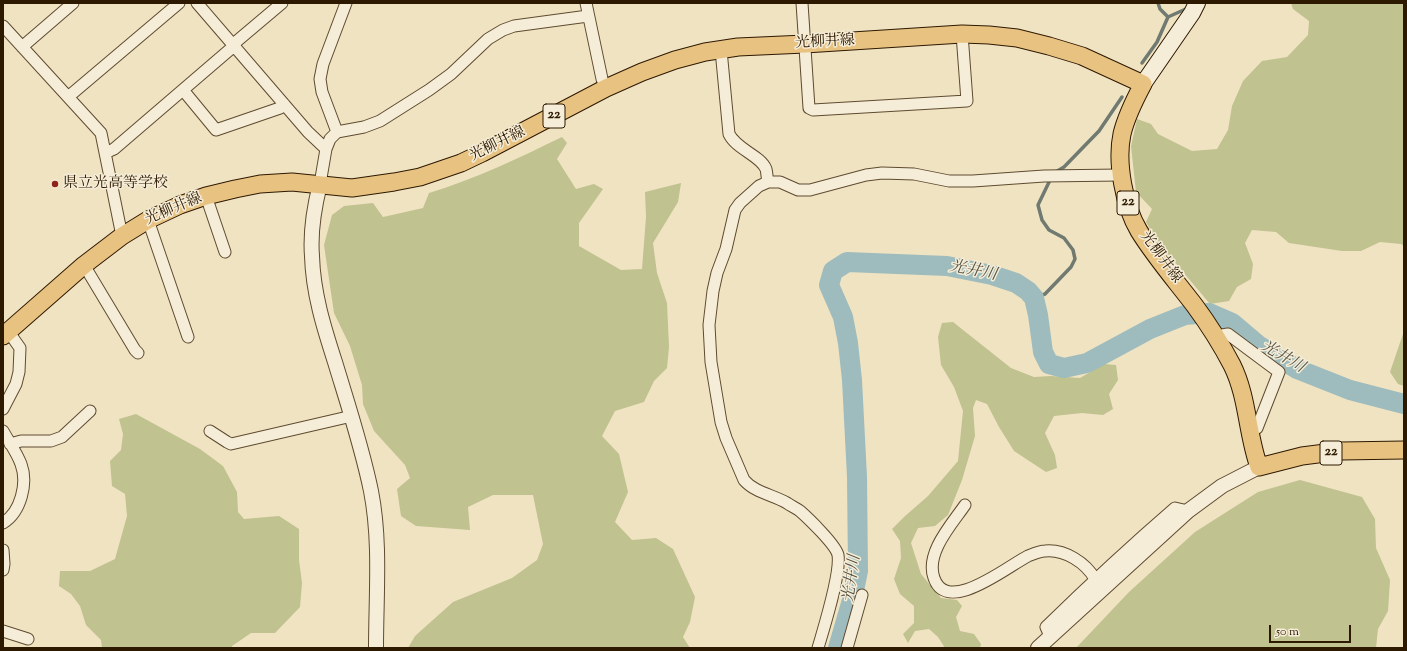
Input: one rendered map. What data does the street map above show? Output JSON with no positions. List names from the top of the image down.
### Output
{
  "streets": {
    "main road": ["光柳井線", "22"]
  },
  "crossings": [
    ["光柳井線", "22"]
  ],
  "water": ["光井川"],
  "places": ["県立光高等学校"],
  "scale_bar": "50 m"
}
